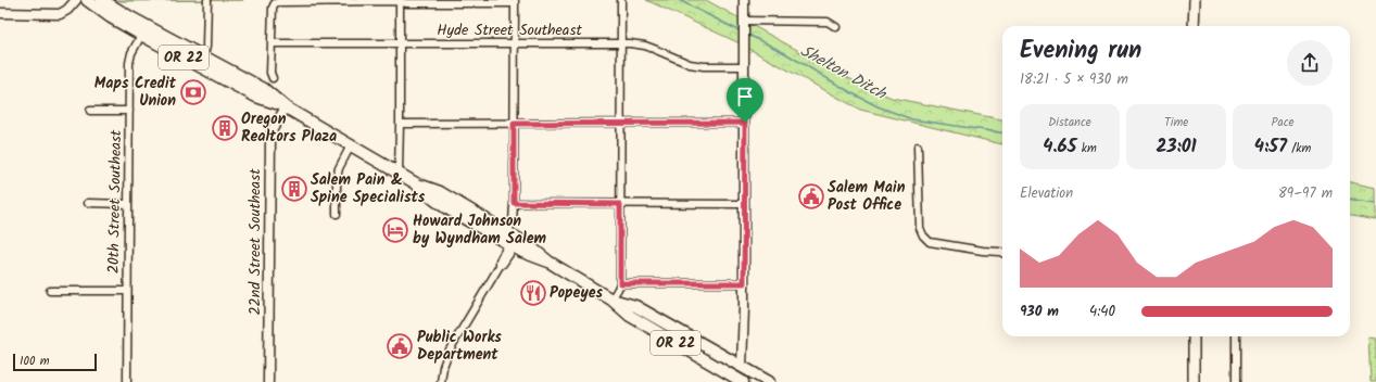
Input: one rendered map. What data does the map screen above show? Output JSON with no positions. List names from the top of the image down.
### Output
{
  "streets": {
    "highway": ["OR 22"],
    "street": ["Hyde Street Southeast", "20th Street Southeast", "22nd Street Southeast"]
  },
  "crossings": [
    ["OR 22", "20th Street Southeast"],
    ["OR 22", "22nd Street Southeast"]
  ],
  "water": ["Shelton Ditch"],
  "places": {
    "bank": ["Maps Credit Union"],
    "building": ["Oregon Realtors Plaza", "Salem Pain & Spine Specialists"],
    "public building": ["Salem Main Post Office", "Public Works Department"],
    "hotel": ["Howard Johnson by Wyndham Salem"],
    "restaurant": ["Popeyes"]
  },
  "scale_bar": "100 m",
  "page": {
    "heading": ["Evening run", "18:21 · 5 × 930 m"],
    "stats": [
      ["Distance", "4.65 km"],
      ["Time", "23:01"],
      ["Pace", "4:57 /km"]
    ],
    "chart": ["Elevation", "89–97 m"],
    "list": [
      {
        "name": "930 m",
        "note": "4:40"
      }
    ],
    "scale": "100 m"
  }
}
